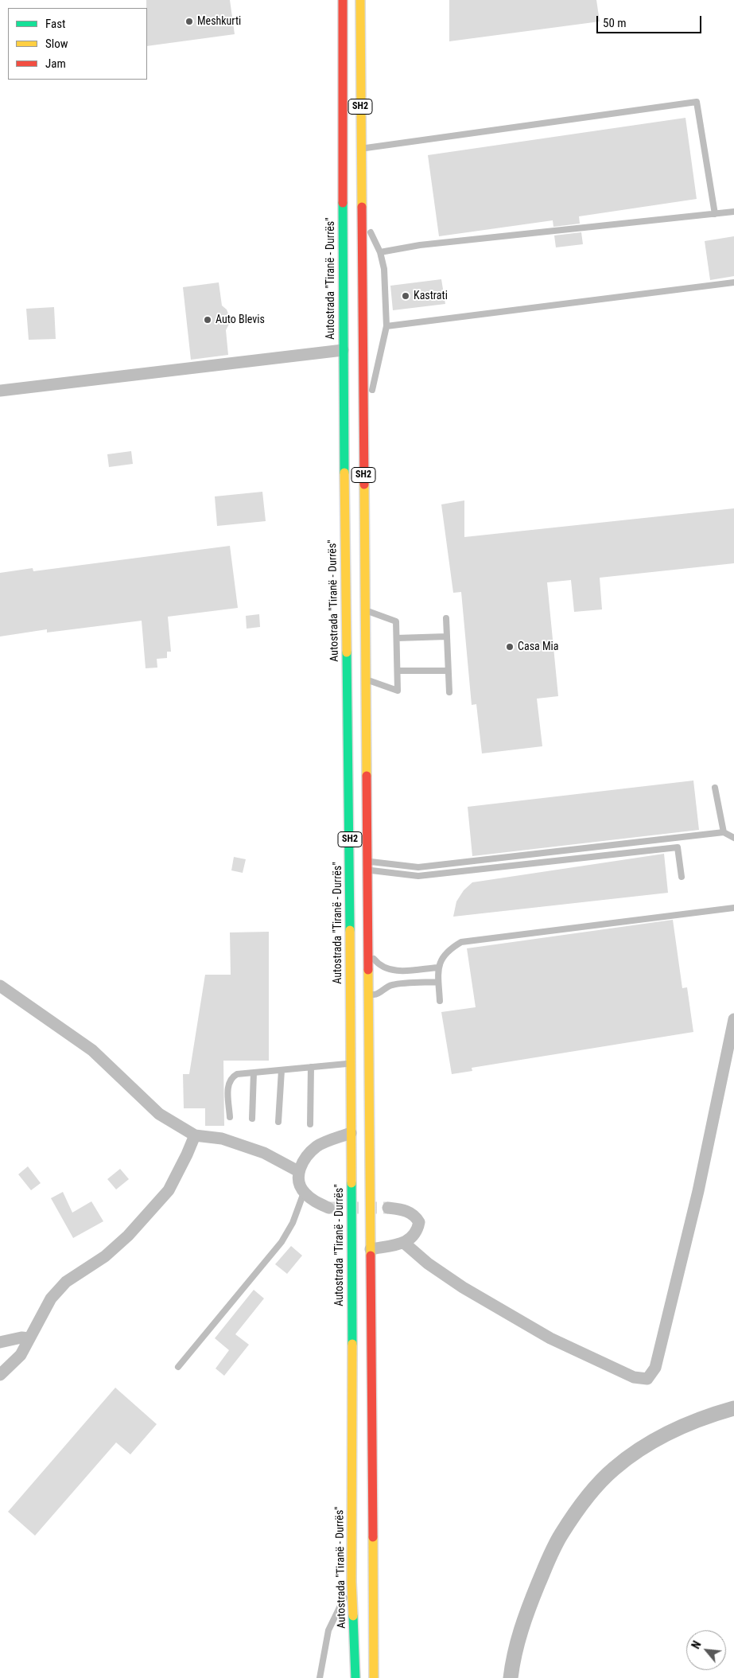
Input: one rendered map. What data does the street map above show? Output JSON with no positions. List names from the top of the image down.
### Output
{
  "streets": {
    "highway": ["SH2", "Autostrada \"Tiranë - Durrës\""]
  },
  "places": [
    "Meshkurti",
    "Kastrati",
    "Auto Blevis",
    "Casa Mia"
  ],
  "legend": ["Fast", "Slow", "Jam"],
  "scale_bar": "50 m",
  "north": "top left"
}
